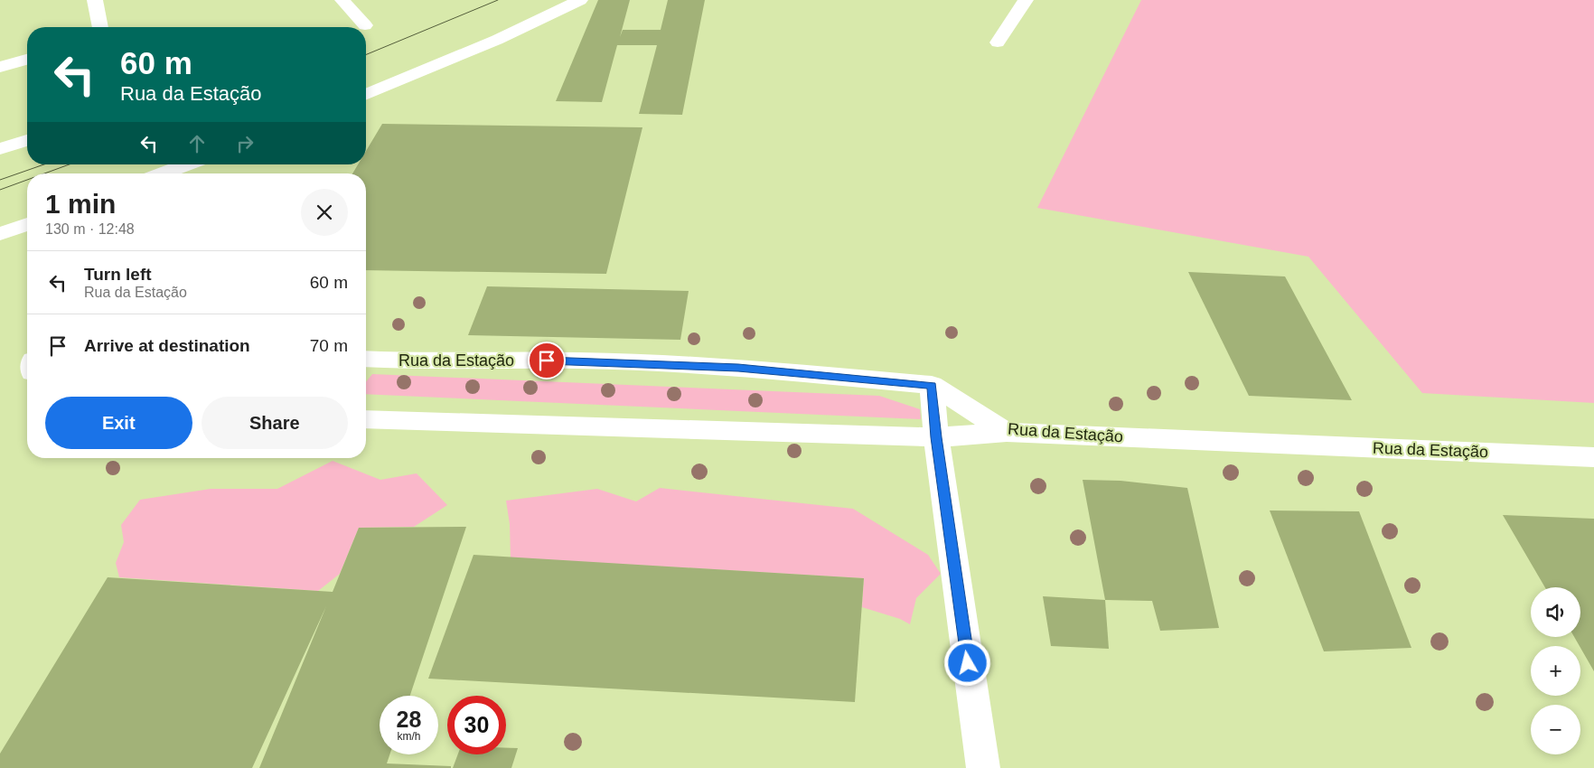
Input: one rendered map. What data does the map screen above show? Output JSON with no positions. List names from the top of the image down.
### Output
{
  "streets": {
    "street": ["Rua da Estação"]
  },
  "page": {
    "turn": ["60 m", "Rua da Estação"],
    "heading": ["1 min", "130 m · 12:48"],
    "list": [
      {
        "name": "Turn left",
        "note": "Rua da Estação",
        "value": "60 m"
      },
      {
        "name": "Arrive at destination",
        "value": "70 m"
      }
    ],
    "buttons": ["Exit", "Share"],
    "map_buttons": ["+", "−"],
    "speed": "28 km/h",
    "limit": "30"
  }
}
